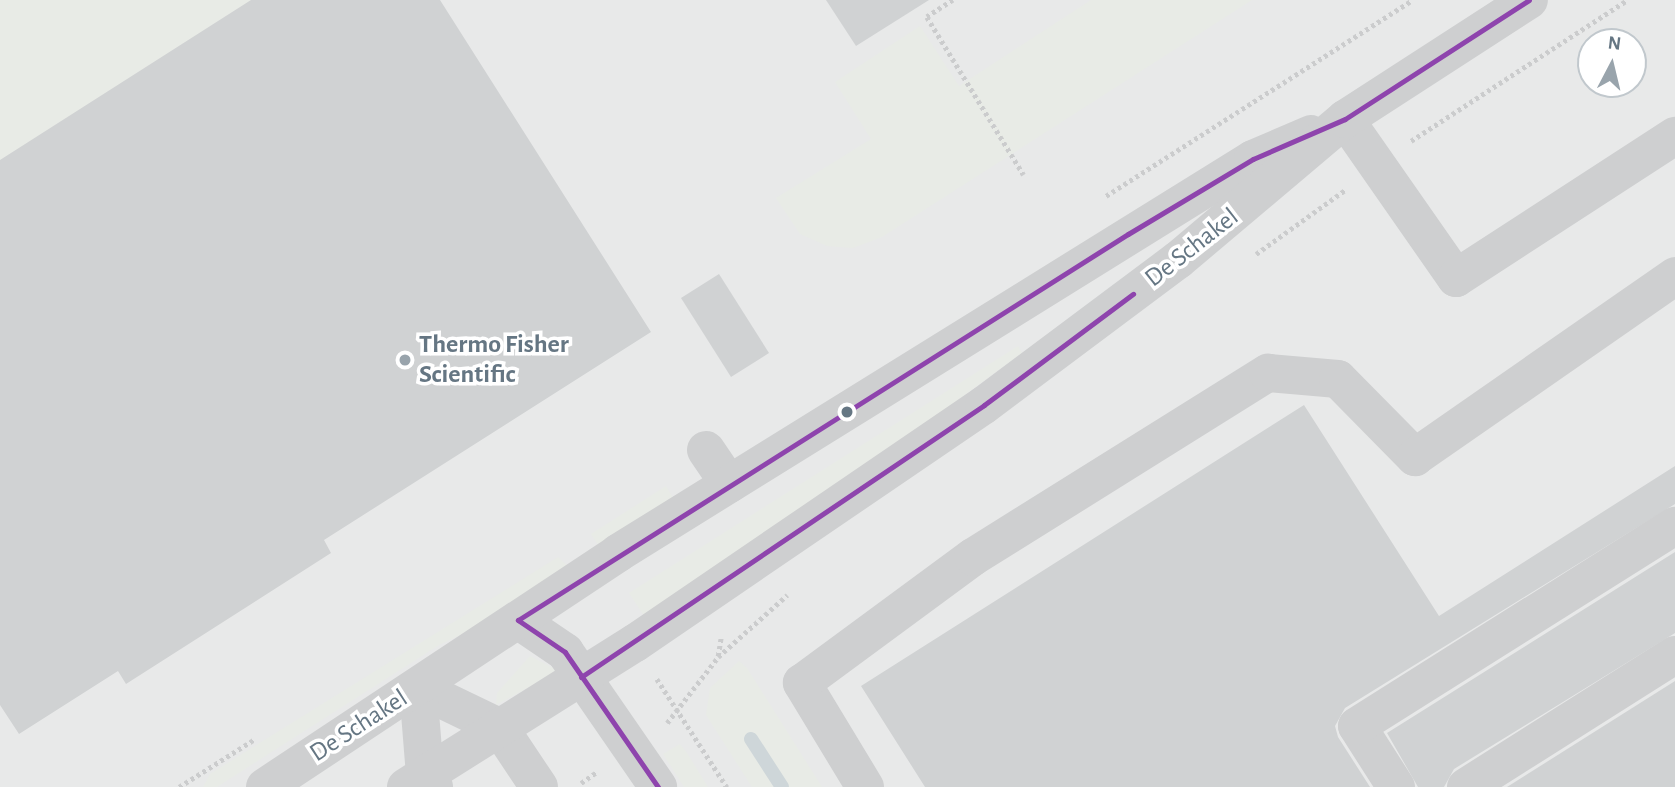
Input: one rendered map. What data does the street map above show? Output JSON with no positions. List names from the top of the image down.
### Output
{
  "streets": {
    "street": ["De Schakel"]
  },
  "places": ["Thermo Fisher Scientific"],
  "north": "top"
}
